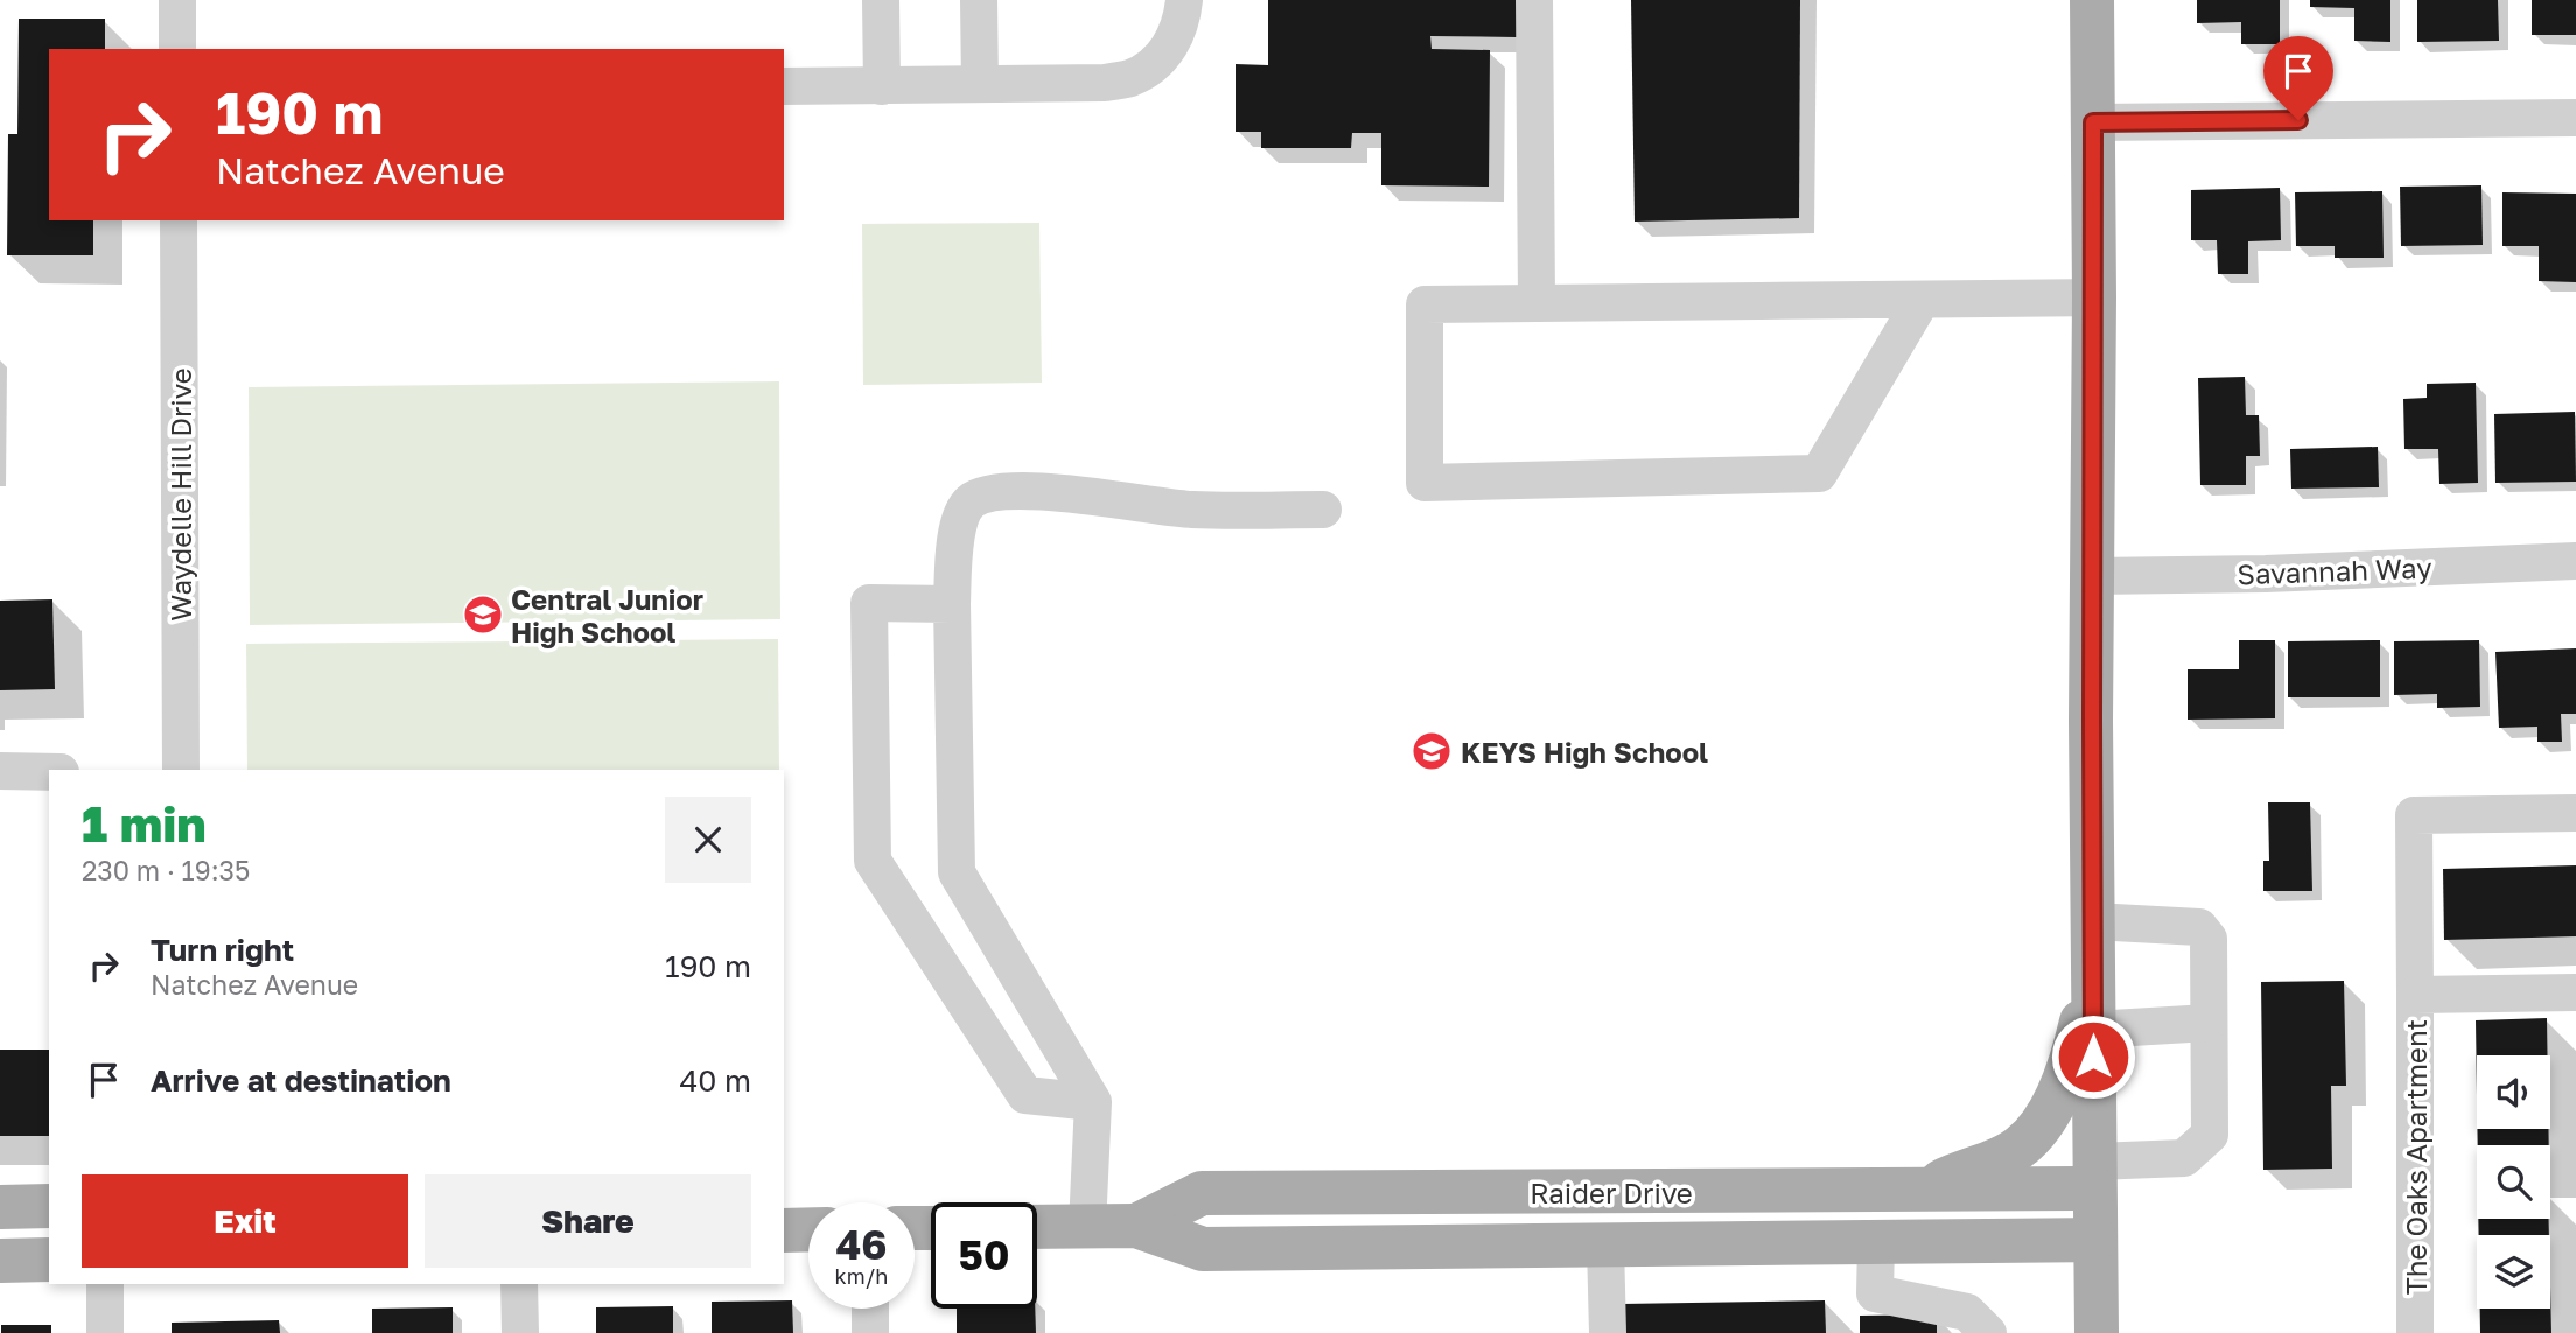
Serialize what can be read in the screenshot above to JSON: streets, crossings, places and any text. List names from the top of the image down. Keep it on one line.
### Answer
{"streets":{"main road":["Raider Drive"],"street":["Waydelle Hill Drive","Savannah Way","The Oaks Apartment"]},"places":{"school or university":["Central Junior High School","KEYS High School"]},"page":{"turn":["190 m","Natchez Avenue"],"heading":["1 min","230 m · 19:35"],"list":[{"name":"Turn right","note":"Natchez Avenue","value":"190 m"},{"name":"Arrive at destination","value":"40 m"}],"buttons":["Exit","Share"],"speed":"46 km/h","limit":"50"}}
